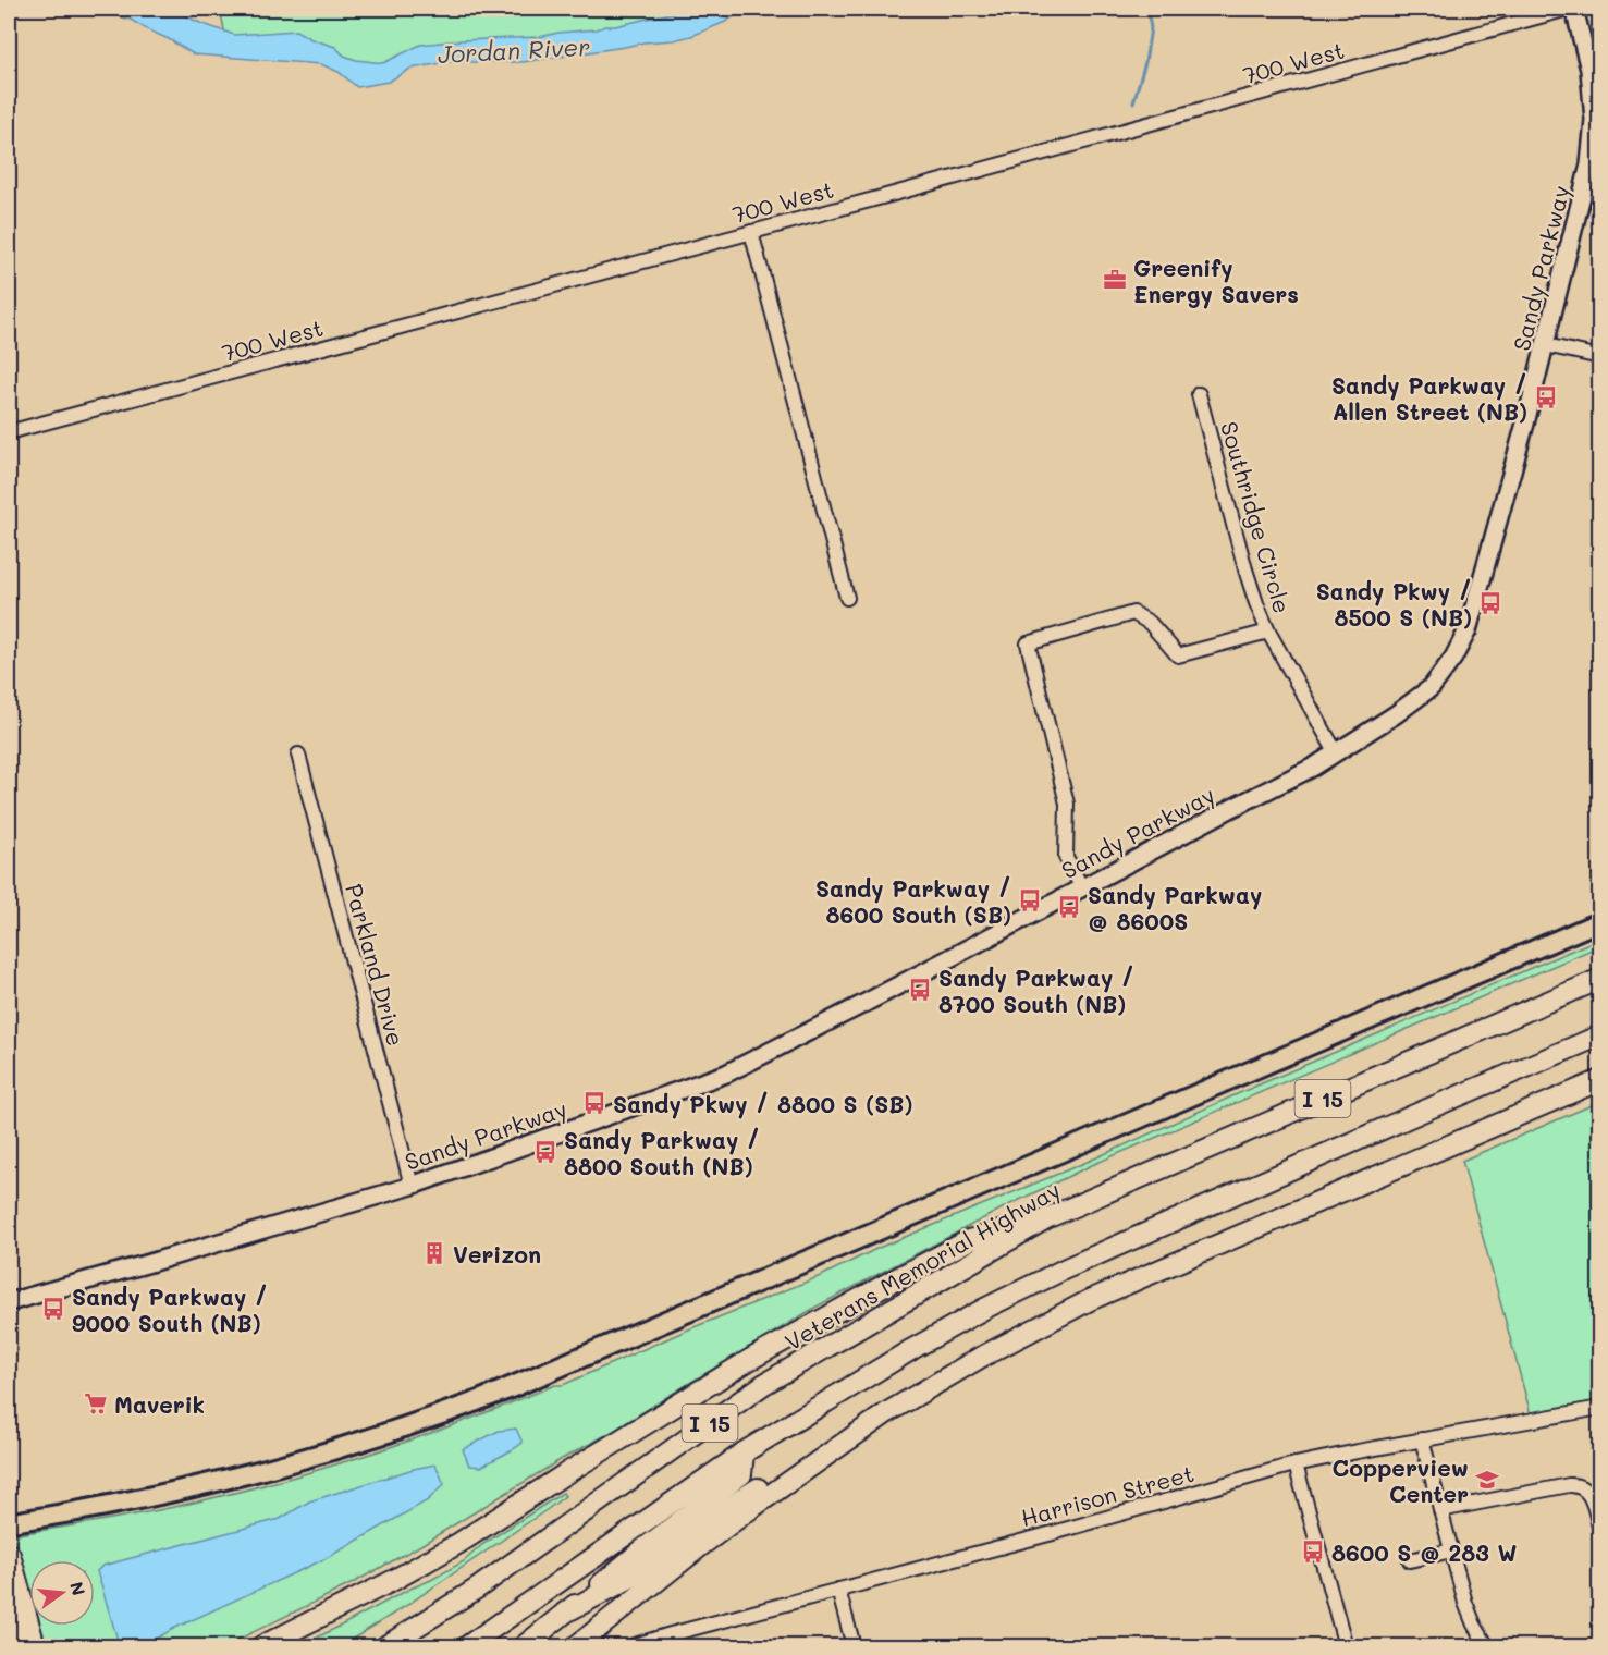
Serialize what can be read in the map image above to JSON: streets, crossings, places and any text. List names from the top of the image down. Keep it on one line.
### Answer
{"streets":{"highway":["I 15","Veterans Memorial Highway"],"main road":["Sandy Parkway"],"street":["700 West","Southridge Circle","Parkland Drive","Harrison Street"]},"crossings":[["Sandy Parkway","Southridge Circle"],["Sandy Parkway","Parkland Drive"]],"water":["Jordan River"],"places":{"office":["Greenify Energy Savers"],"bus stop":["Sandy Parkway / Allen Street (NB)","Sandy Pkwy / 8500 S (NB)","Sandy Parkway / 8600 South (SB)","Sandy Parkway @ 8600S","Sandy Parkway / 8700 South (NB)","Sandy Pkwy / 8800 S (SB)","Sandy Parkway / 8800 South (NB)","Sandy Parkway / 9000 South (NB)","8600 S @ 283 W"],"building":["Verizon"],"supermarket":["Maverik"],"school or university":["Copperview Center"]},"north":"right"}
